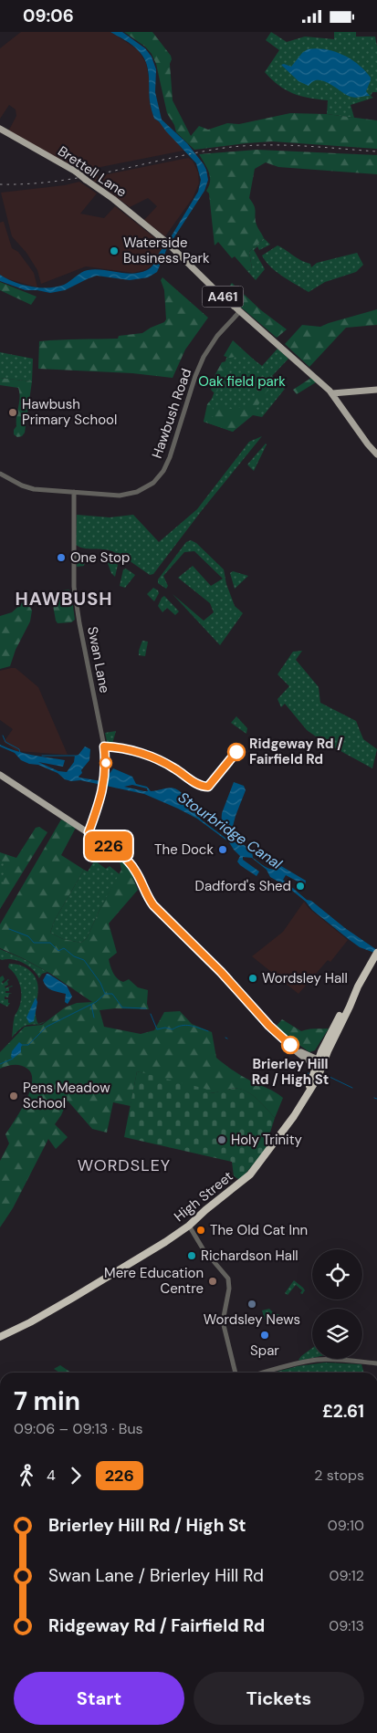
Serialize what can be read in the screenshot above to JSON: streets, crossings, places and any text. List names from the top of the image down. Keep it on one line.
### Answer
{"streets":{"highway":["High Street"],"main road":["Brettell Lane","A461"],"street":["Hawbush Road","Swan Lane"]},"crossings":[["Brettell Lane","A461"],["Brettell Lane","Hawbush Road"],["A461","Hawbush Road"],["Hawbush Road","Swan Lane"]],"districts":["HAWBUSH","WORDSLEY"],"water":["Stourbridge Canal"],"parks":["Oak field park"],"places":["Waterside Business Park","Hawbush Primary School","One Stop","Ridgeway Rd / Fairfield Rd","The Dock","Dadford's Shed","Wordsley Hall","Brierley Hill Rd / High St","Pens Meadow School","Holy Trinity","The Old Cat Inn","Richardson Hall","Mere Education Centre","Wordsley News","Spar"],"lines":["bus line 226"],"page":{"status":"09:06","on_map":"226","heading":["7 min","09:06 – 09:13 · Bus","£2.61"],"legs":["4","226","2 stops"],"list":[{"name":"Brierley Hill Rd / High St","value":"09:10"},{"name":"Swan Lane / Brierley Hill Rd","value":"09:12"},{"name":"Ridgeway Rd / Fairfield Rd","value":"09:13"}],"buttons":["Start","Tickets"]}}
